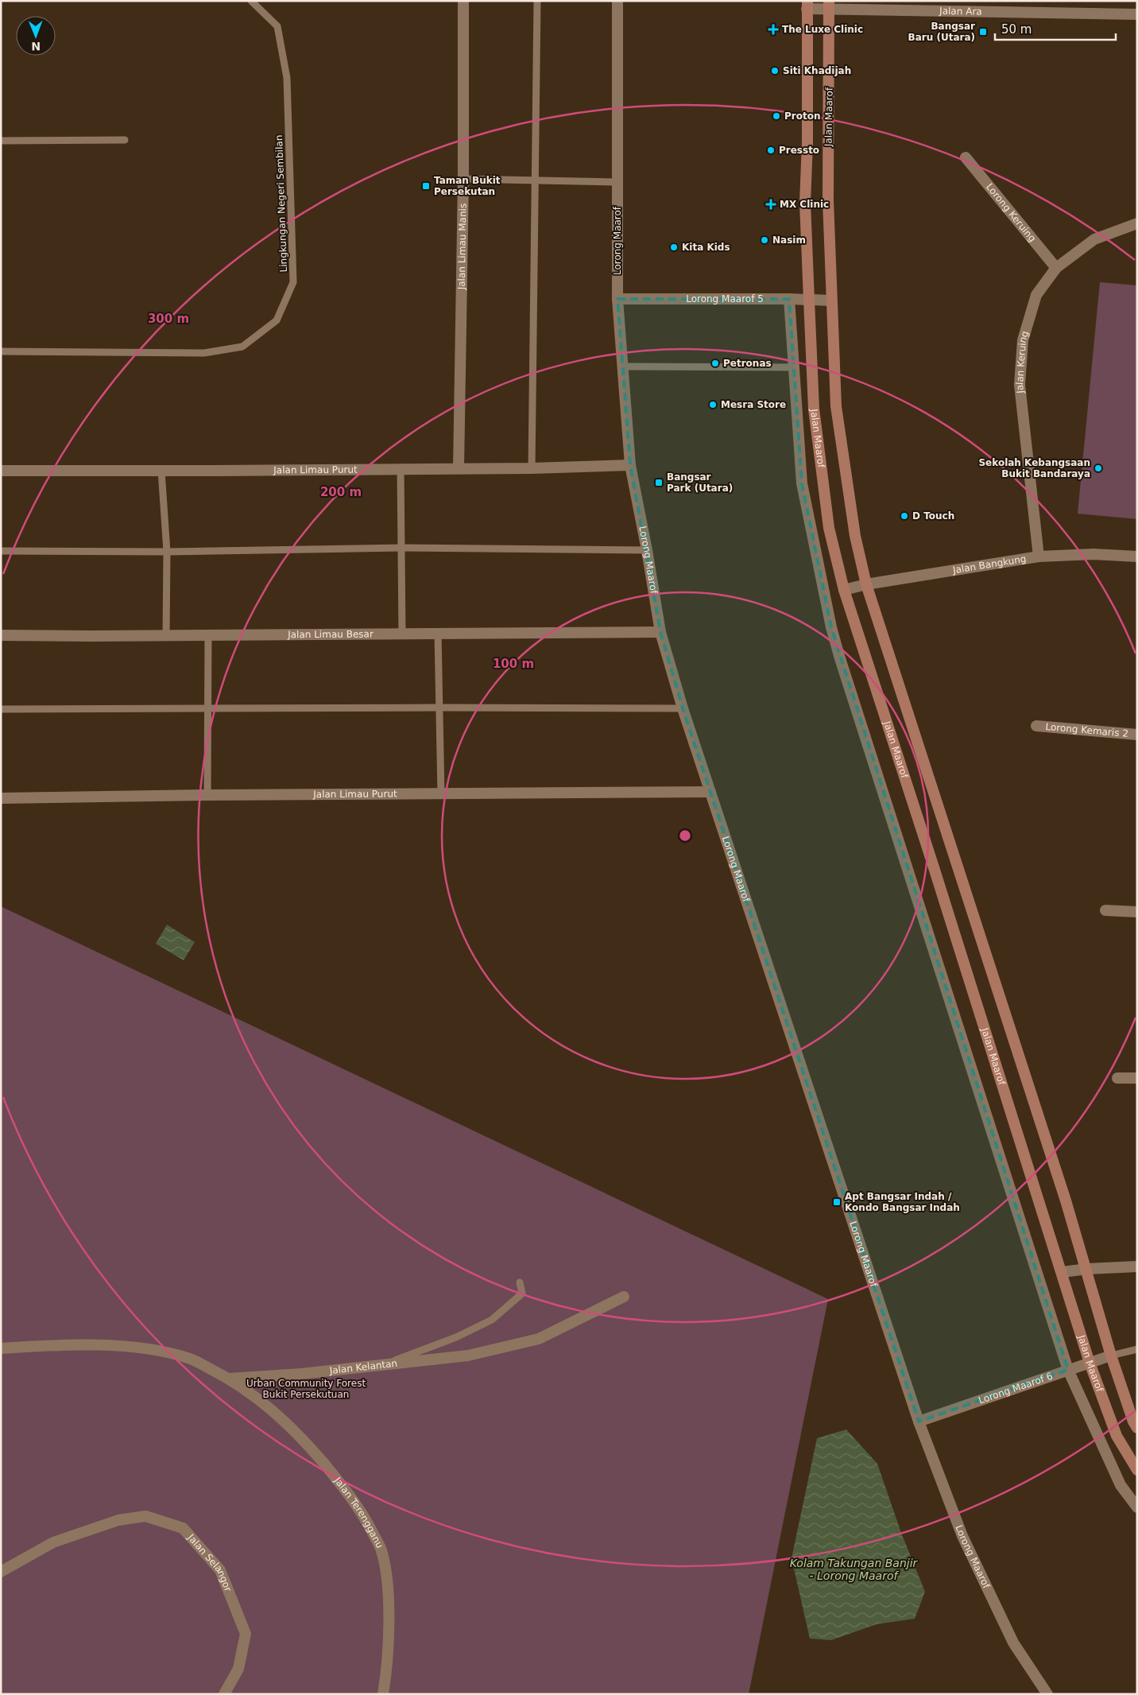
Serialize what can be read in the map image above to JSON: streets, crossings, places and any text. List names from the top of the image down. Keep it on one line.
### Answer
{"streets":{"main road":["Jalan Maarof"],"street":["Jalan Ara","Lorong Keruing","Lorong Maarof","Jalan Limau Manis","Lorong Maarof 5","Jalan Keruing","Jalan Limau Purut","Jalan Bangkung","Jalan Limau Besar","Lorong Kemaris 2","Jalan Kelantan","Lorong Maarof 6","Jalan Terengganu","Jalan Selangor"],"lane":["Lingkungan Negeri Sembilan"]},"crossings":[["Jalan Ara","Jalan Maarof"],["Jalan Maarof","Lorong Maarof 5"],["Jalan Maarof","Jalan Bangkung"],["Jalan Maarof","Lorong Maarof 6"],["Lorong Keruing","Jalan Keruing"],["Lorong Maarof","Lorong Maarof 5"],["Lorong Maarof","Jalan Limau Purut"],["Lorong Maarof","Jalan Limau Besar"],["Lorong Maarof","Lorong Maarof 6"],["Jalan Limau Manis","Jalan Limau Purut"],["Jalan Keruing","Jalan Bangkung"],["Jalan Kelantan","Jalan Terengganu"]],"water":["Kolam Takungan Banjir - Lorong Maarof"],"parks":["Urban Community Forest Bukit Persekutuan"],"places":{"health":["The Luxe Clinic","MX Clinic"],"transit":["Bangsar Baru (Utara)","Taman Bukit Persekutan","Bangsar Park (Utara)","Apt Bangsar Indah / Kondo Bangsar Indah"],"other":["Siti Khadijah","Proton","Pressto","Nasim","Kita Kids","Petronas","Mesra Store","Sekolah Kebangsaan Bukit Bandaraya","D Touch"]},"scale_bar":"50 m","north":"bottom","rings":["300 m","200 m","100 m"]}
